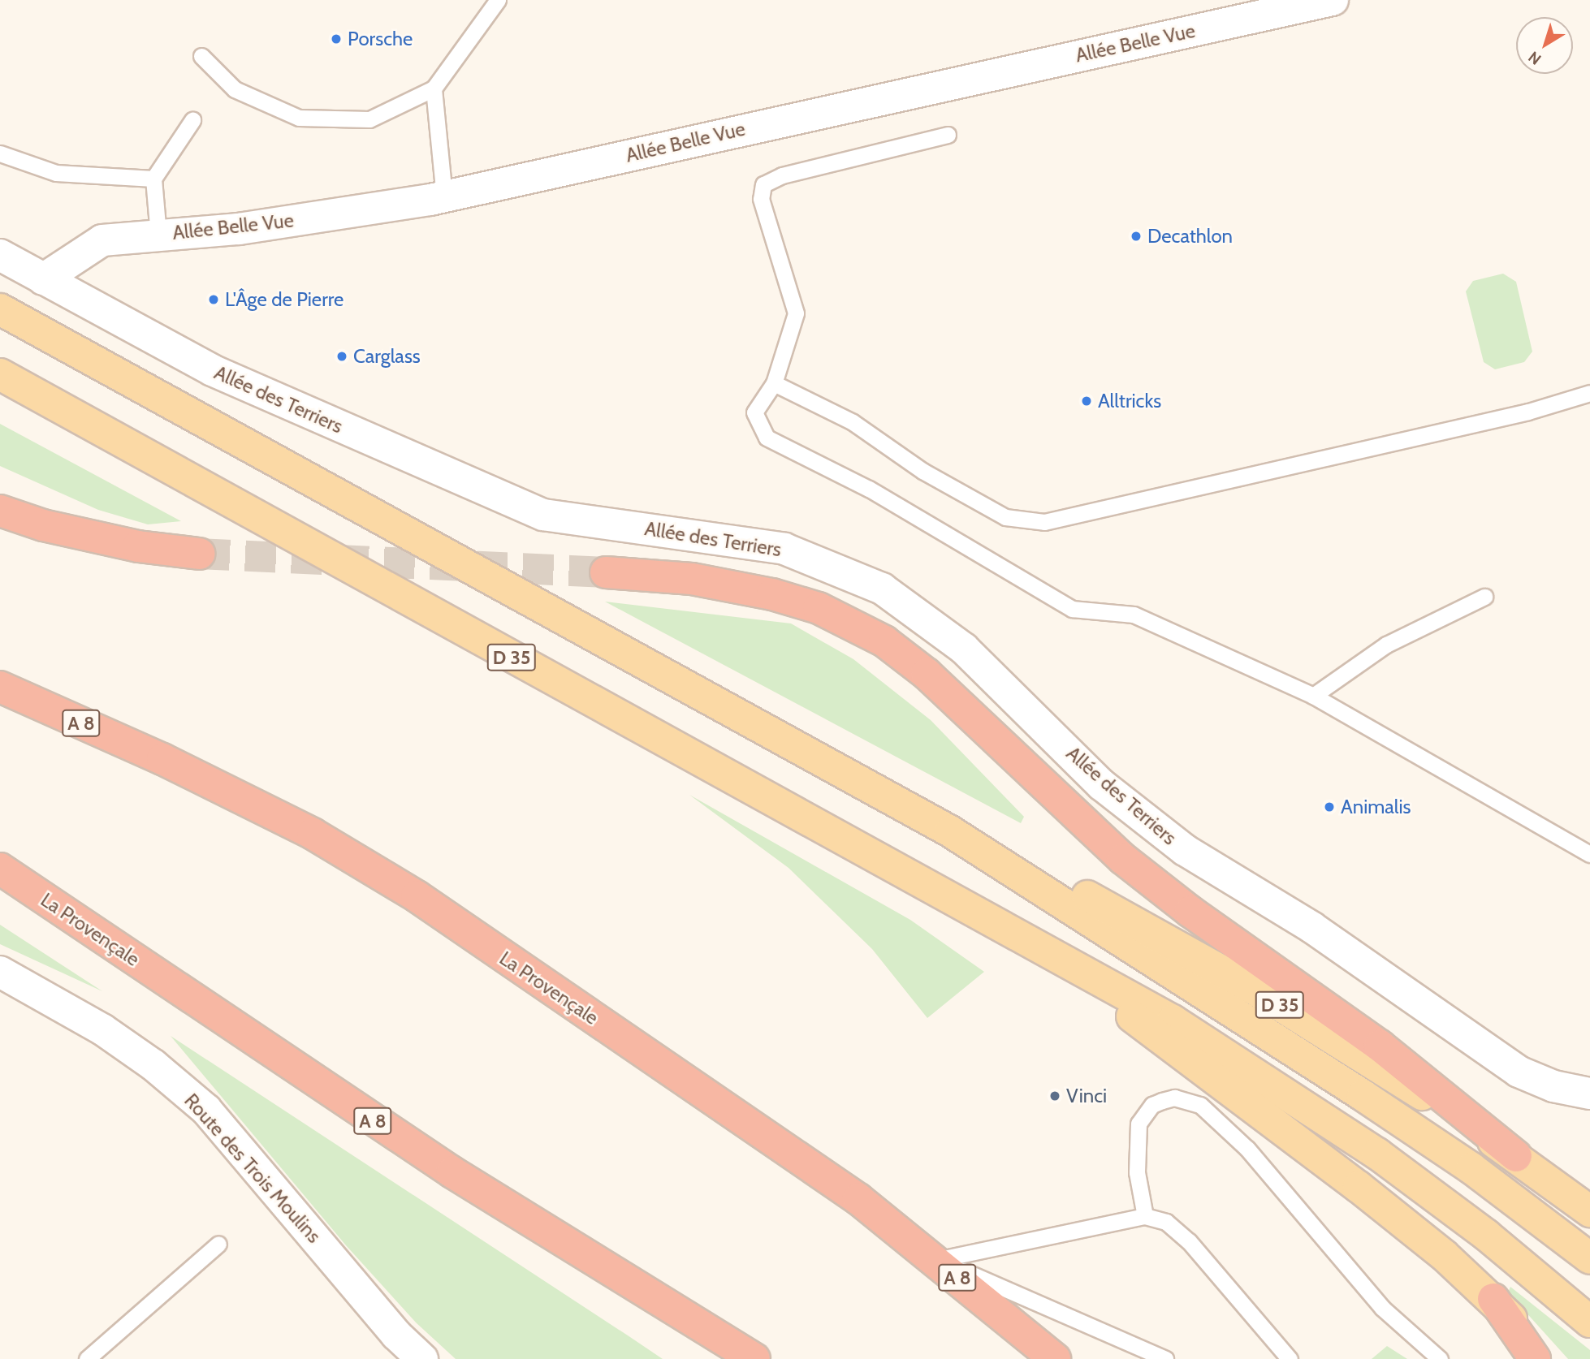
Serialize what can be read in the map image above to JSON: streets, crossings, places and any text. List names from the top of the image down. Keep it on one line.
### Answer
{"streets":{"highway":["A 8","La Provençale"],"main road":["D 35"],"street":["Allée Belle Vue","Allée des Terriers","Route des Trois Moulins"]},"crossings":[["Allée Belle Vue","Allée des Terriers"]],"places":["Porsche","Decathlon","L'Âge de Pierre","Carglass","Alltricks","Animalis","Vinci"],"north":"bottom left"}
